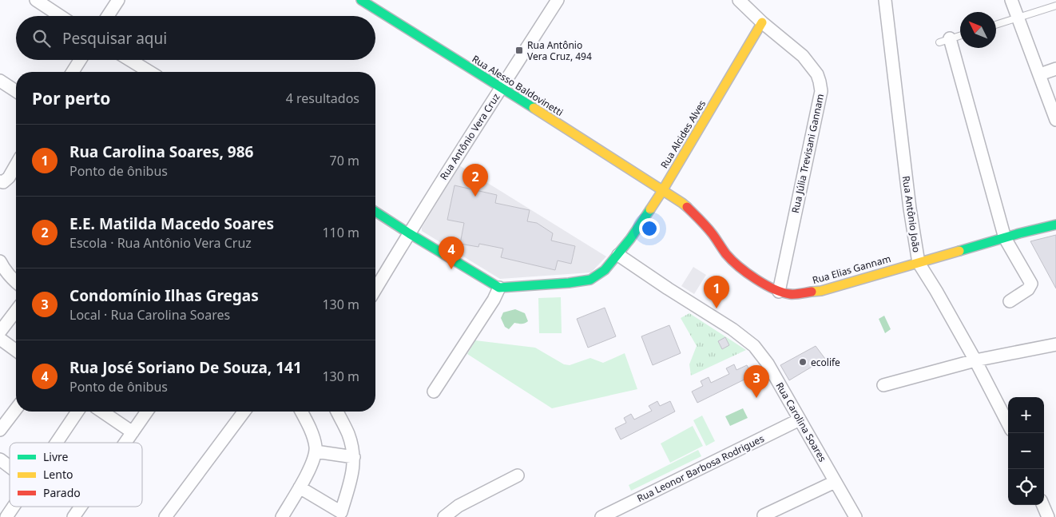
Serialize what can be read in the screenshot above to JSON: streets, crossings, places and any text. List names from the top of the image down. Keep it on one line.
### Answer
{"streets":{"street":["Rua Alesso Baldovinetti","Rua Alcides Alves","Rua Antônio Vera Cruz","Rua Júlia Trevisani Gannam","Rua Antônio João","Rua Elias Gannam","Rua Carolina Soares","Rua Leonor Barbosa Rodrigues"]},"crossings":[["Rua Alesso Baldovinetti","Rua Alcides Alves"],["Rua Alesso Baldovinetti","Rua Antônio Vera Cruz"],["Rua Alesso Baldovinetti","Rua Elias Gannam"],["Rua Alcides Alves","Rua Júlia Trevisani Gannam"],["Rua Alcides Alves","Rua Elias Gannam"],["Rua Alcides Alves","Rua Carolina Soares"],["Rua Júlia Trevisani Gannam","Rua Elias Gannam"],["Rua Antônio João","Rua Elias Gannam"],["Rua Carolina Soares","Rua Leonor Barbosa Rodrigues"]],"places":{"transit":["Rua Antônio Vera Cruz, 494"],"other":["ecolife"]},"legend":["Livre","Lento","Parado"],"north":"top left","page":{"search":"Pesquisar aqui","heading":["Por perto","4 resultados"],"list":[{"mark":"1","name":"Rua Carolina Soares, 986","note":"Ponto de ônibus","value":"70 m"},{"mark":"2","name":"E.E. Matilda Macedo Soares","note":"Escola · Rua Antônio Vera Cruz","value":"110 m"},{"mark":"3","name":"Condomínio Ilhas Gregas","note":"Local · Rua Carolina Soares","value":"130 m"},{"mark":"4","name":"Rua José Soriano De Souza, 141","note":"Ponto de ônibus","value":"130 m"}],"pins":["2","4","1","3"],"map_buttons":["+","−"]}}
